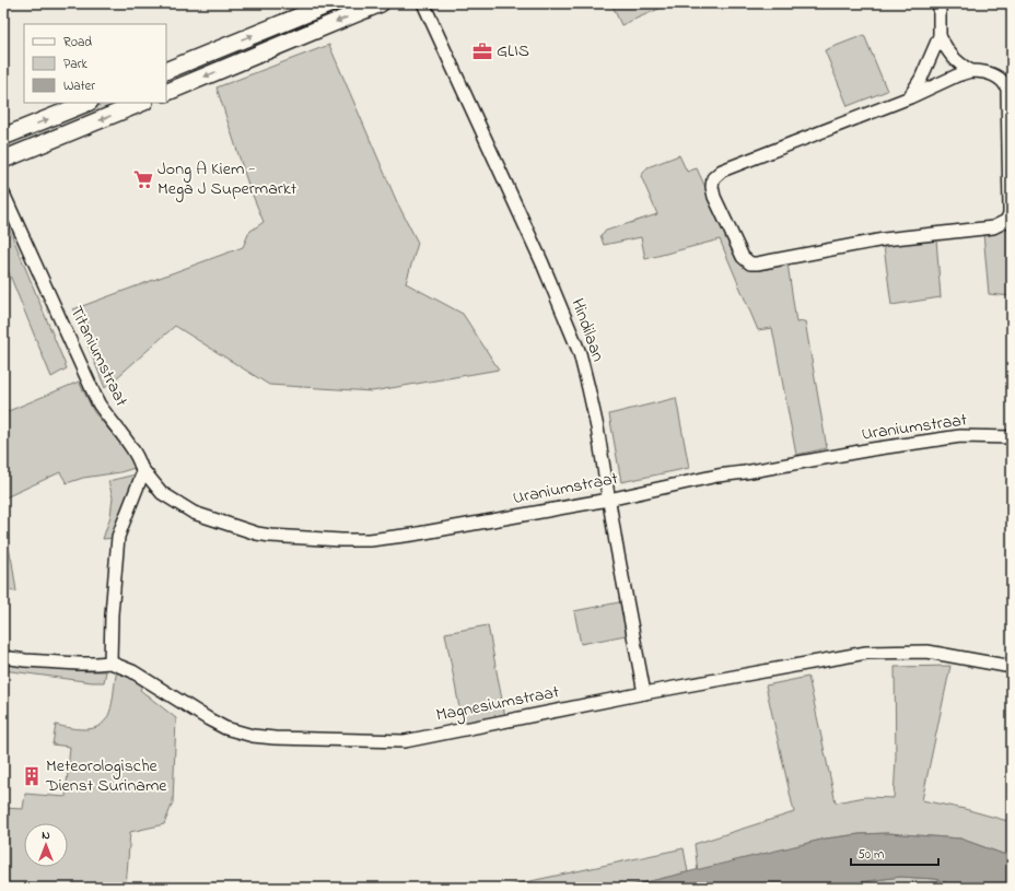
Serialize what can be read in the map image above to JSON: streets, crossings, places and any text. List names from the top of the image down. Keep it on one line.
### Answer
{"streets":{"street":["Hindilaan","Titaniumstraat","Uraniumstraat","Magnesiumstraat"]},"crossings":[["Hindilaan","Uraniumstraat"],["Hindilaan","Magnesiumstraat"],["Titaniumstraat","Uraniumstraat"]],"places":{"office":["GLIS"],"supermarket":["Jong A Kiem - Mega J Supermarkt"],"building":["Meteorologische Dienst Suriname"]},"legend":["Road","Park","Water"],"scale_bar":"50 m","north":"top"}
